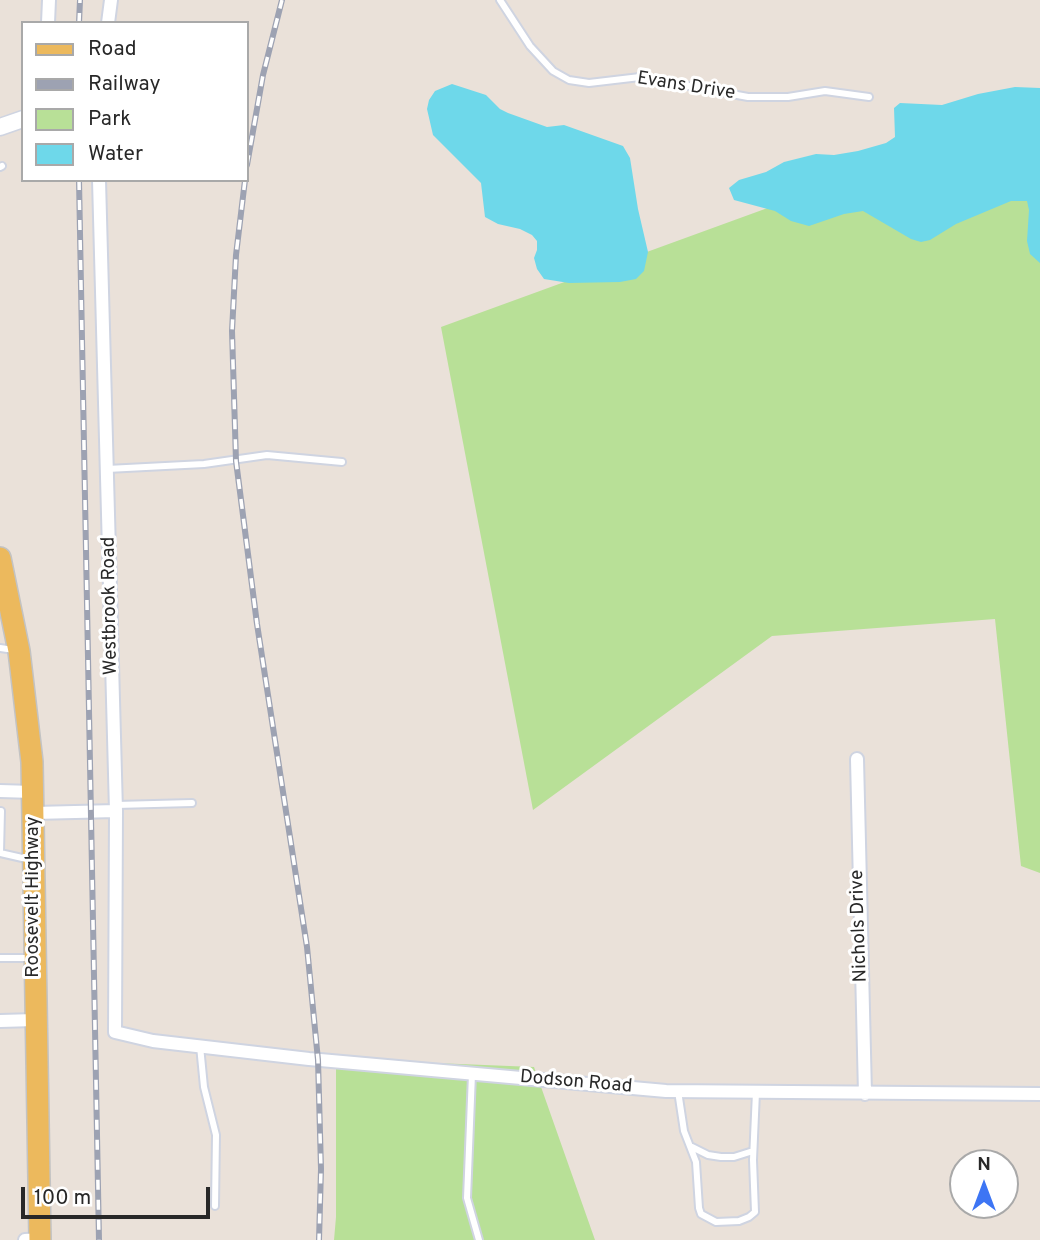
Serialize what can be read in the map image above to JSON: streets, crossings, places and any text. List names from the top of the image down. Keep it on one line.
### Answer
{"streets":{"main road":["Roosevelt Highway"],"street":["Westbrook Road","Nichols Drive","Dodson Road"],"lane":["Evans Drive"]},"crossings":[["Westbrook Road","Dodson Road"],["Nichols Drive","Dodson Road"]],"legend":["Road","Railway","Park","Water"],"scale_bar":"100 m","north":"top"}
